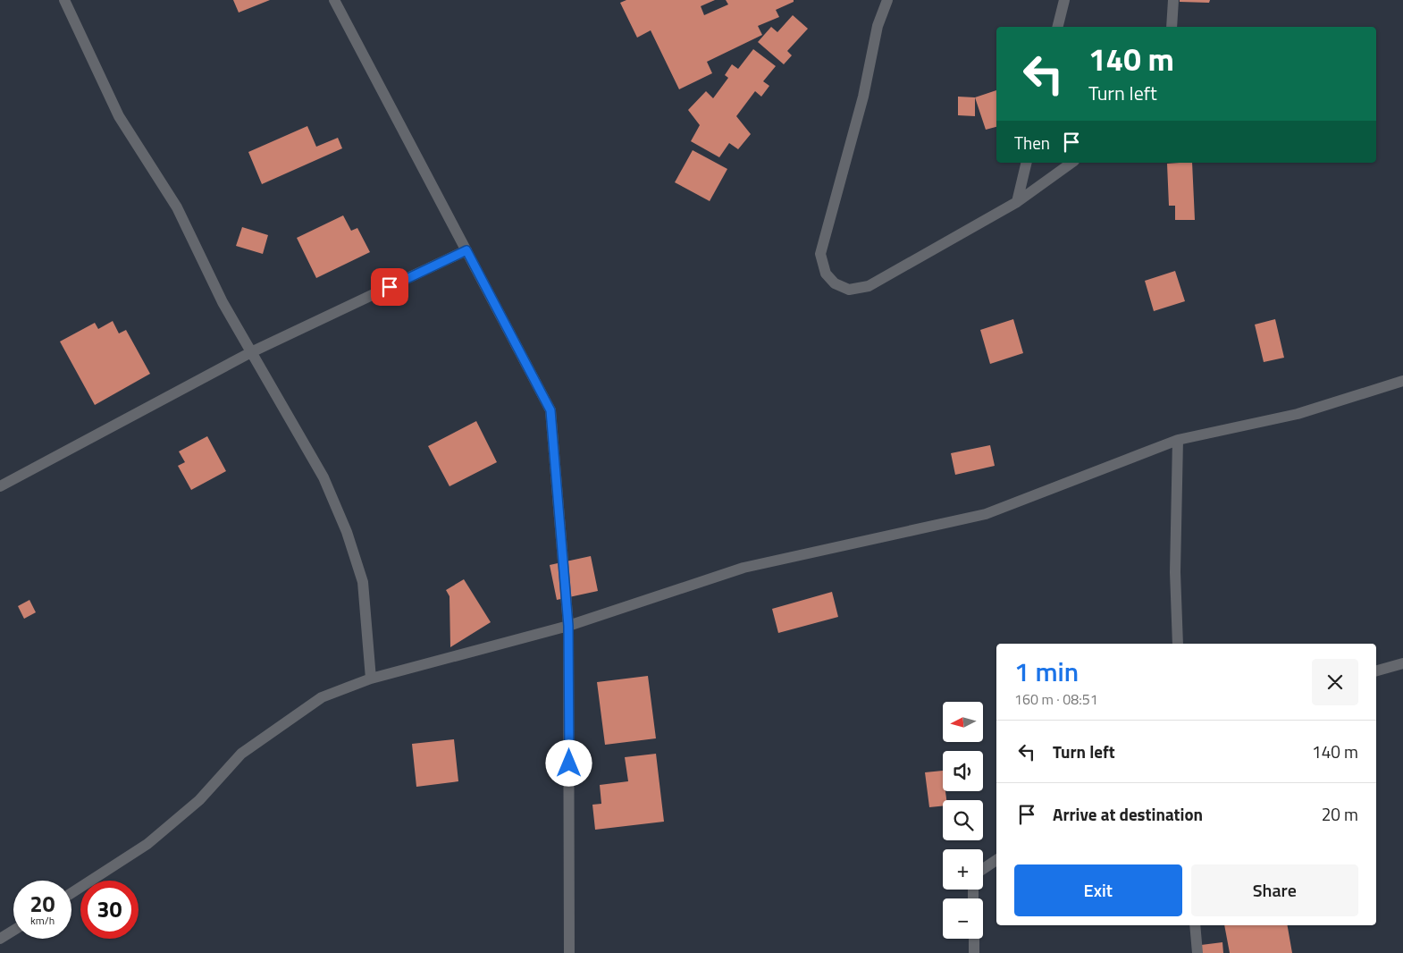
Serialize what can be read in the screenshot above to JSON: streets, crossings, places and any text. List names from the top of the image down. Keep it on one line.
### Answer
{"north":"left","page":{"turn":["140 m","Turn left"],"then":"Then","heading":["1 min","160 m · 08:51"],"map_buttons":["+","−"],"list":[{"name":"Turn left","value":"140 m"},{"name":"Arrive at destination","value":"20 m"}],"buttons":["Exit","Share"],"speed":"20 km/h","limit":"30"}}
